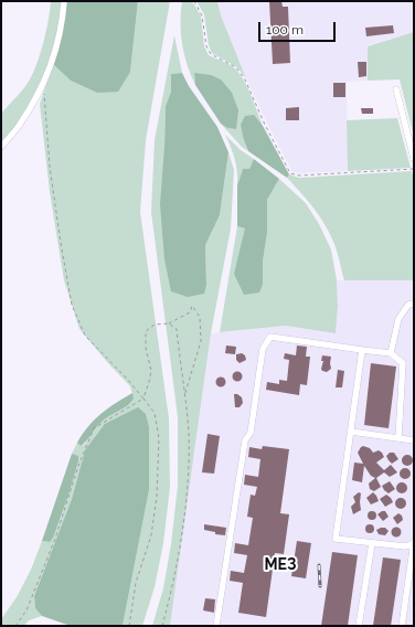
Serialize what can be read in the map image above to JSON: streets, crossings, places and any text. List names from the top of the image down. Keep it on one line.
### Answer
{"districts":["МЕЗ"],"scale_bar":"100 m"}
